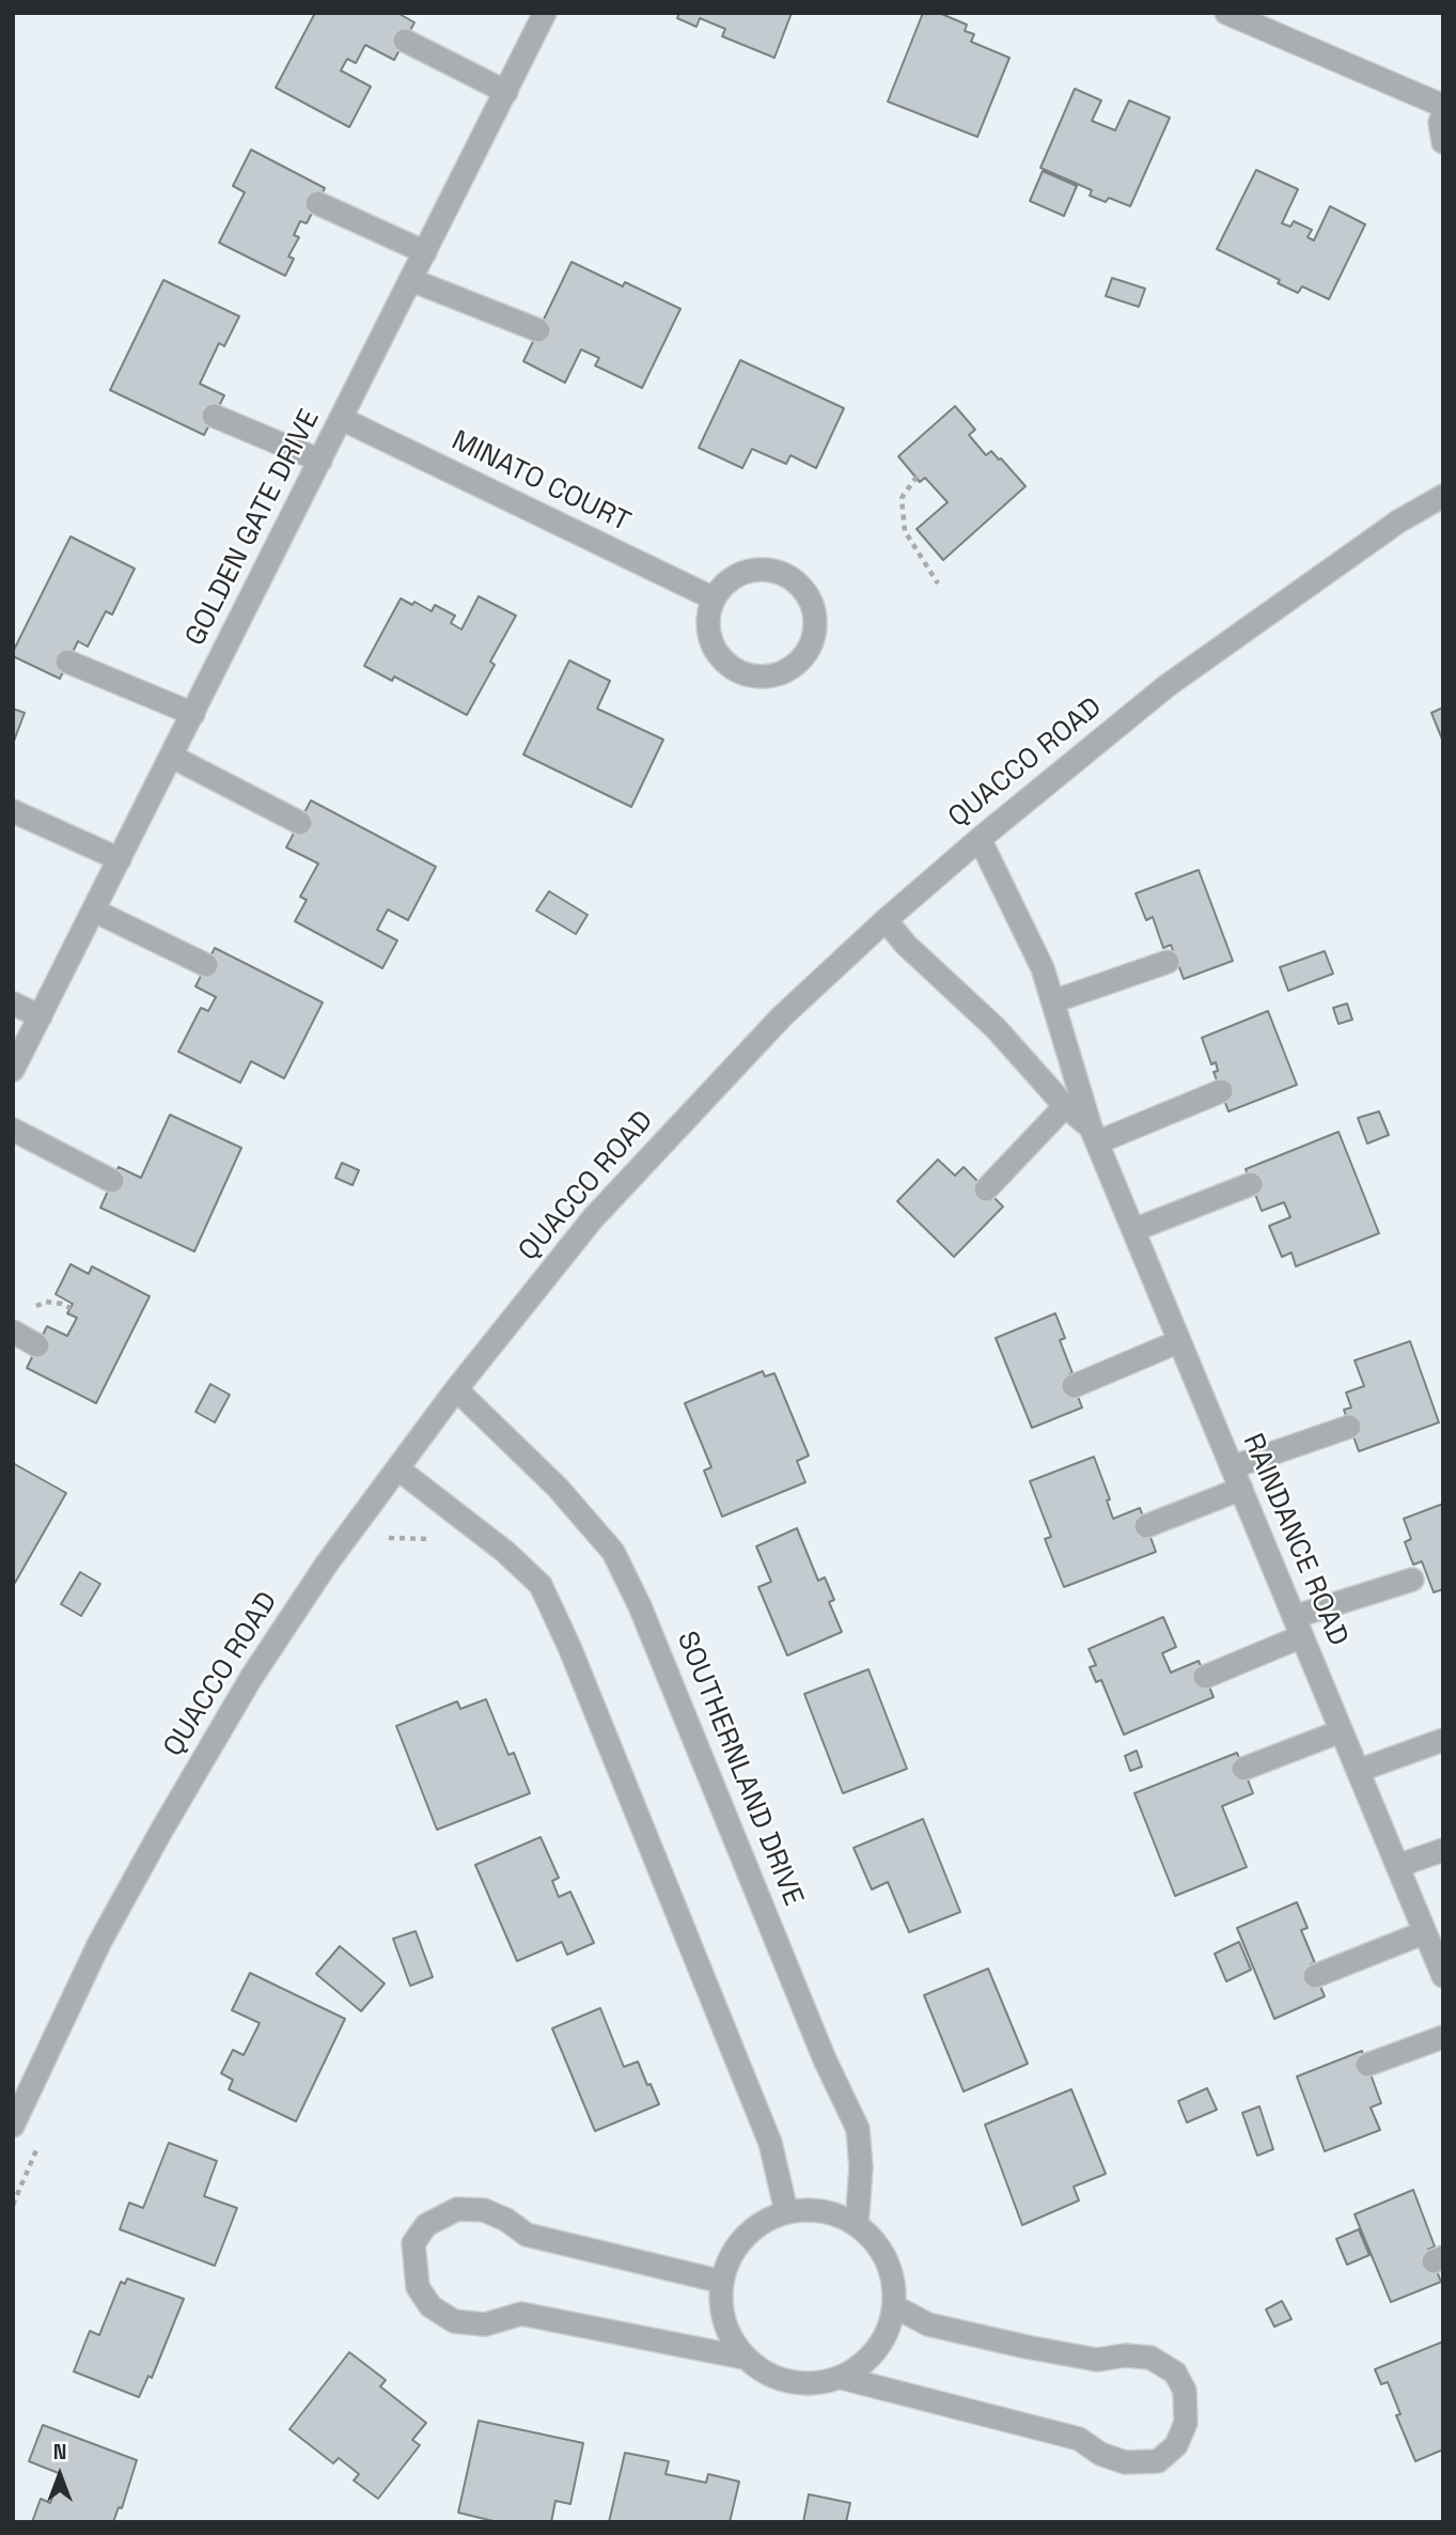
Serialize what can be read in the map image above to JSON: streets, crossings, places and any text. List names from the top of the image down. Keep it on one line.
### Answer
{"streets":{"street":["MINATO COURT","GOLDEN GATE DRIVE","QUACCO ROAD","RAINDANCE ROAD","SOUTHERNLAND DRIVE"]},"crossings":[["MINATO COURT","GOLDEN GATE DRIVE"],["QUACCO ROAD","RAINDANCE ROAD"],["QUACCO ROAD","SOUTHERNLAND DRIVE"]],"north":"top"}
